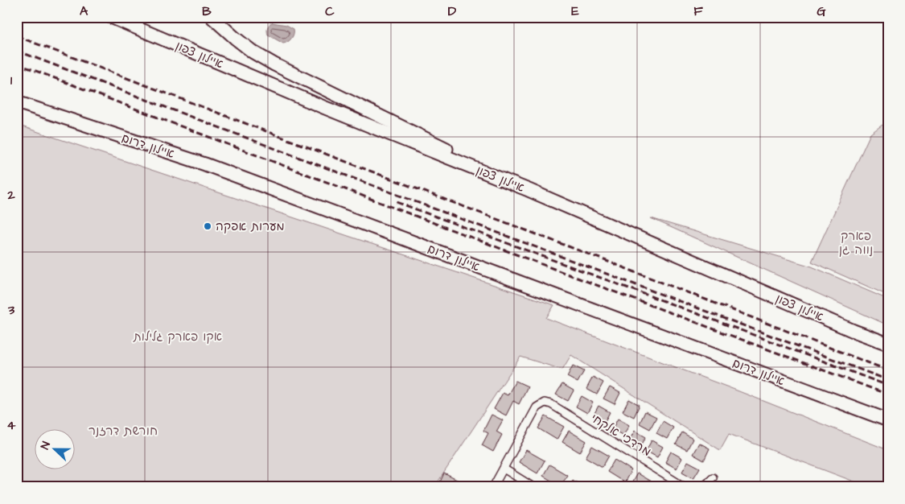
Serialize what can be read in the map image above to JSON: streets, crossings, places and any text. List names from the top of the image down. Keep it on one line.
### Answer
{"streets":{"highway":["איילון צפון","איילון דרום"],"street":["מרדכי אלקחי"]},"parks":["פארק נווה גן","אקו פארק גלילות","חורשת דרזנר"],"places":["מערות אפקה"],"north":"left","grid":{"columns":["A","B","C","D","E","F","G"],"rows":["1","2","3","4"]}}
